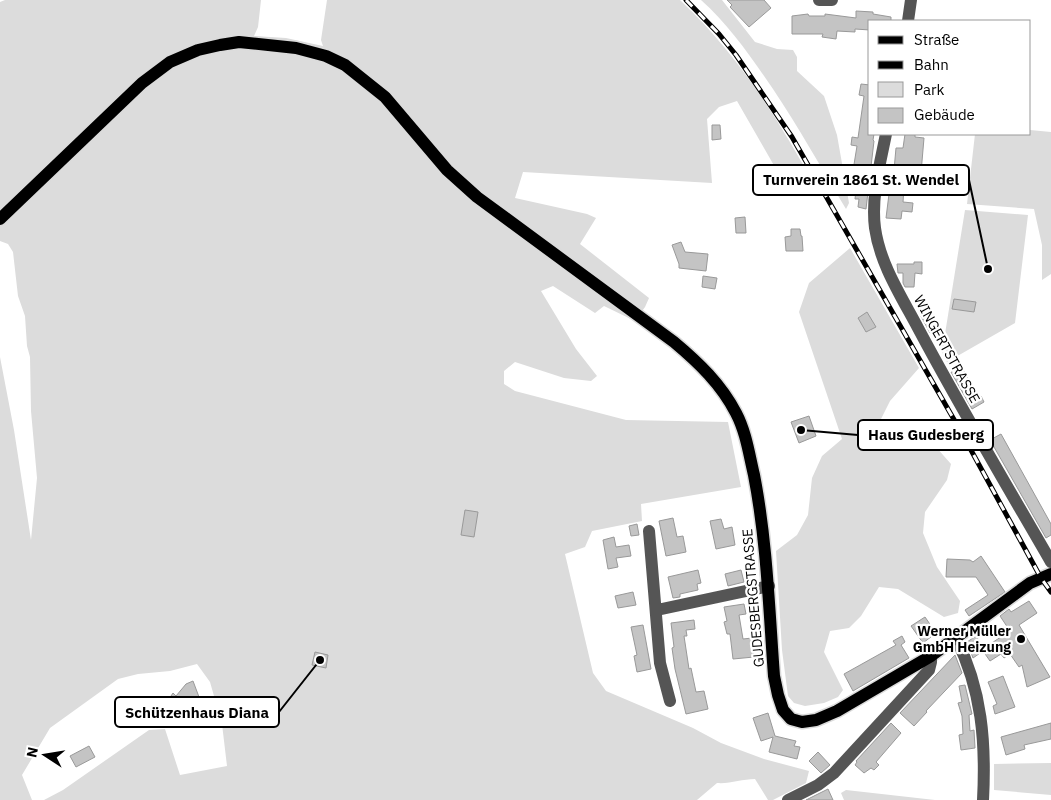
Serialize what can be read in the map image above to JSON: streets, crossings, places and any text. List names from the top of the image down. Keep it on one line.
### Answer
{"streets":{"main road":["GUDESBERGSTRASSE"],"street":["WINGERTSTRASSE"]},"places":["Turnverein 1861 St. Wendel","Haus Gudesberg","Werner Müller GmbH Heizung","Schützenhaus Diana"],"legend":["Straße","Bahn","Park","Gebäude"],"north":"left"}
